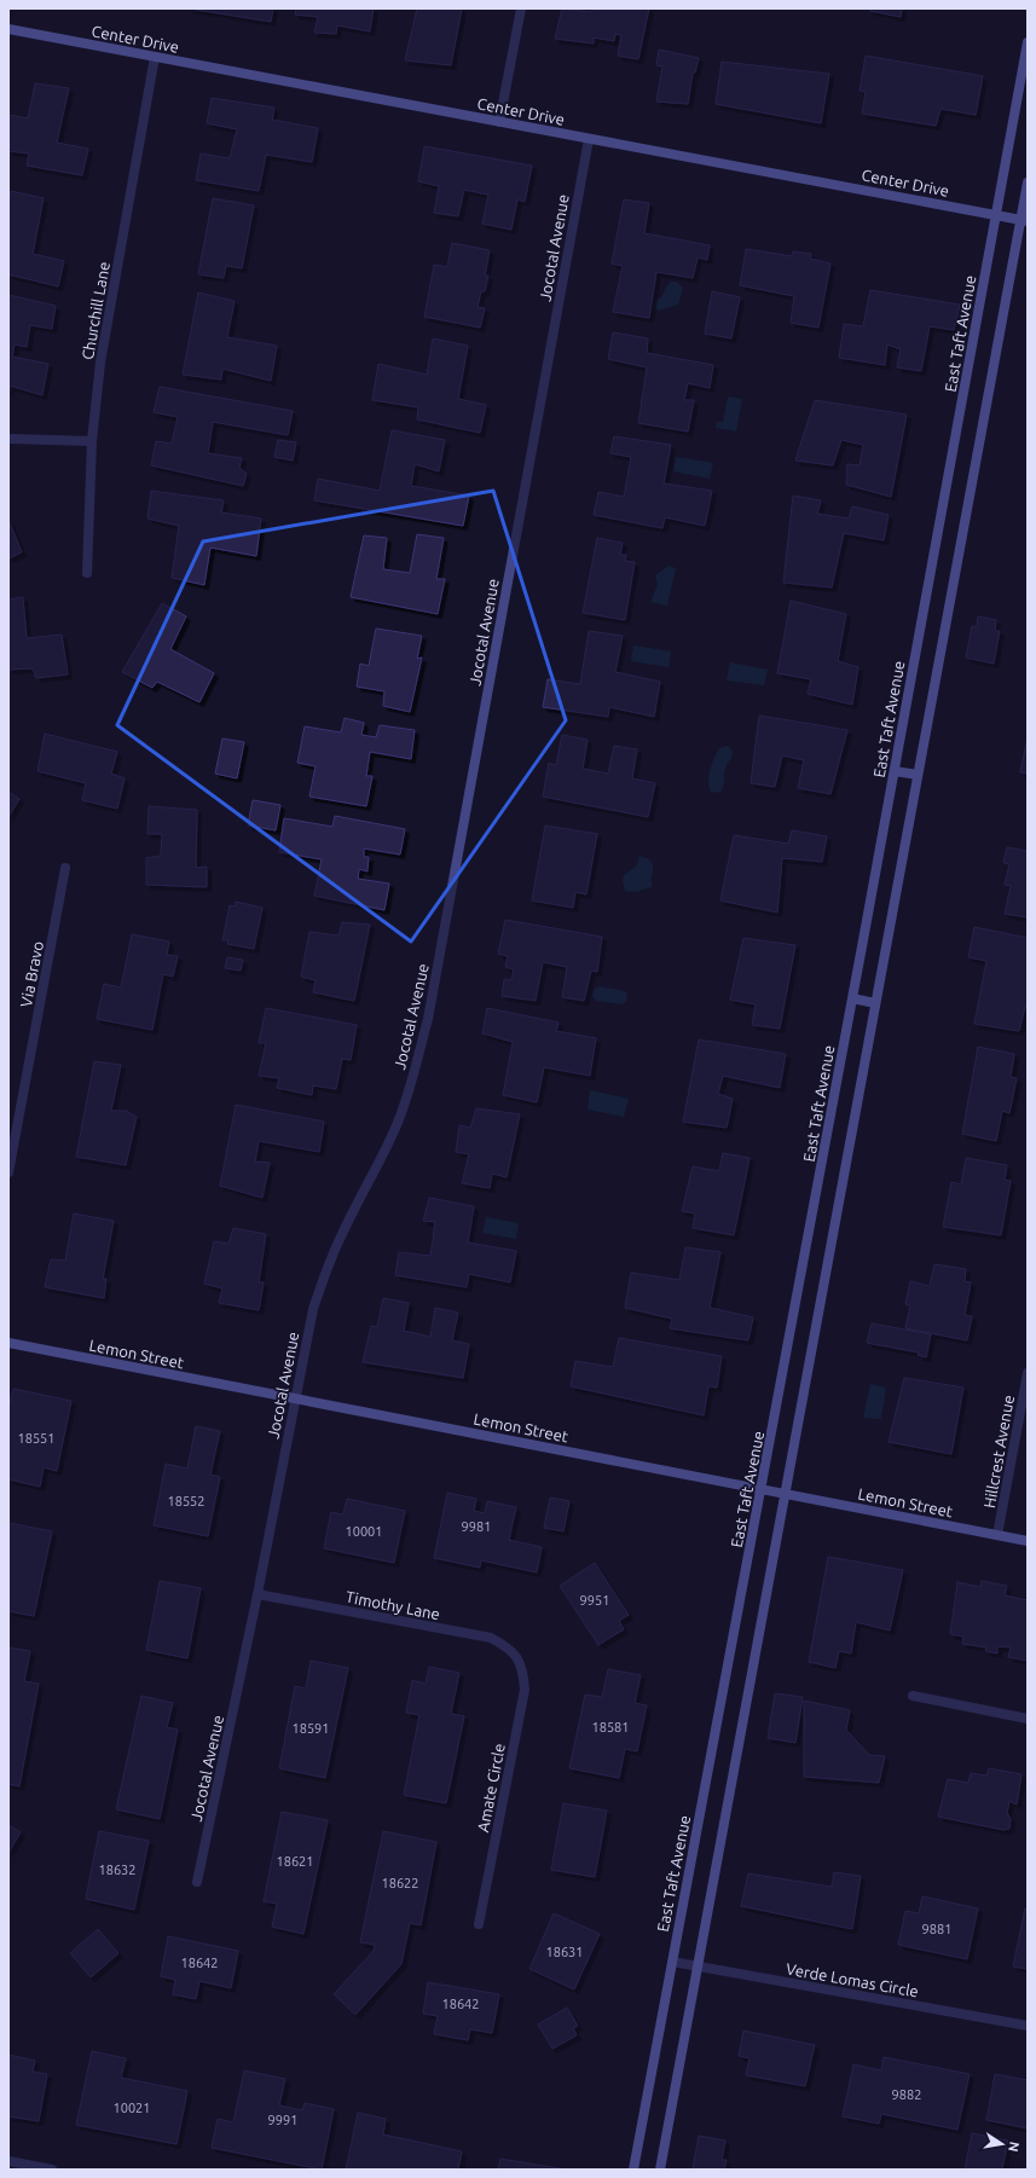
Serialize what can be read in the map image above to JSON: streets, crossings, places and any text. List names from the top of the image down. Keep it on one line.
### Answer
{"streets":{"street":["Center Drive","Jocotal Avenue","Churchill Lane","East Taft Avenue","Via Bravo","Lemon Street","Hillcrest Avenue","Timothy Lane","Amate Circle","Verde Lomas Circle"]},"crossings":[["Center Drive","Jocotal Avenue"],["Center Drive","Churchill Lane"],["Center Drive","East Taft Avenue"],["Jocotal Avenue","Lemon Street"],["Jocotal Avenue","Timothy Lane"],["East Taft Avenue","Lemon Street"],["East Taft Avenue","Verde Lomas Circle"],["Lemon Street","Hillcrest Avenue"],["Timothy Lane","Amate Circle"]],"house_numbers":["18551","18552","9981","10001","9951","18581","18591","18621","18632","18622","9881","18631","18642","18642","9882","10021","9991"],"north":"right"}
